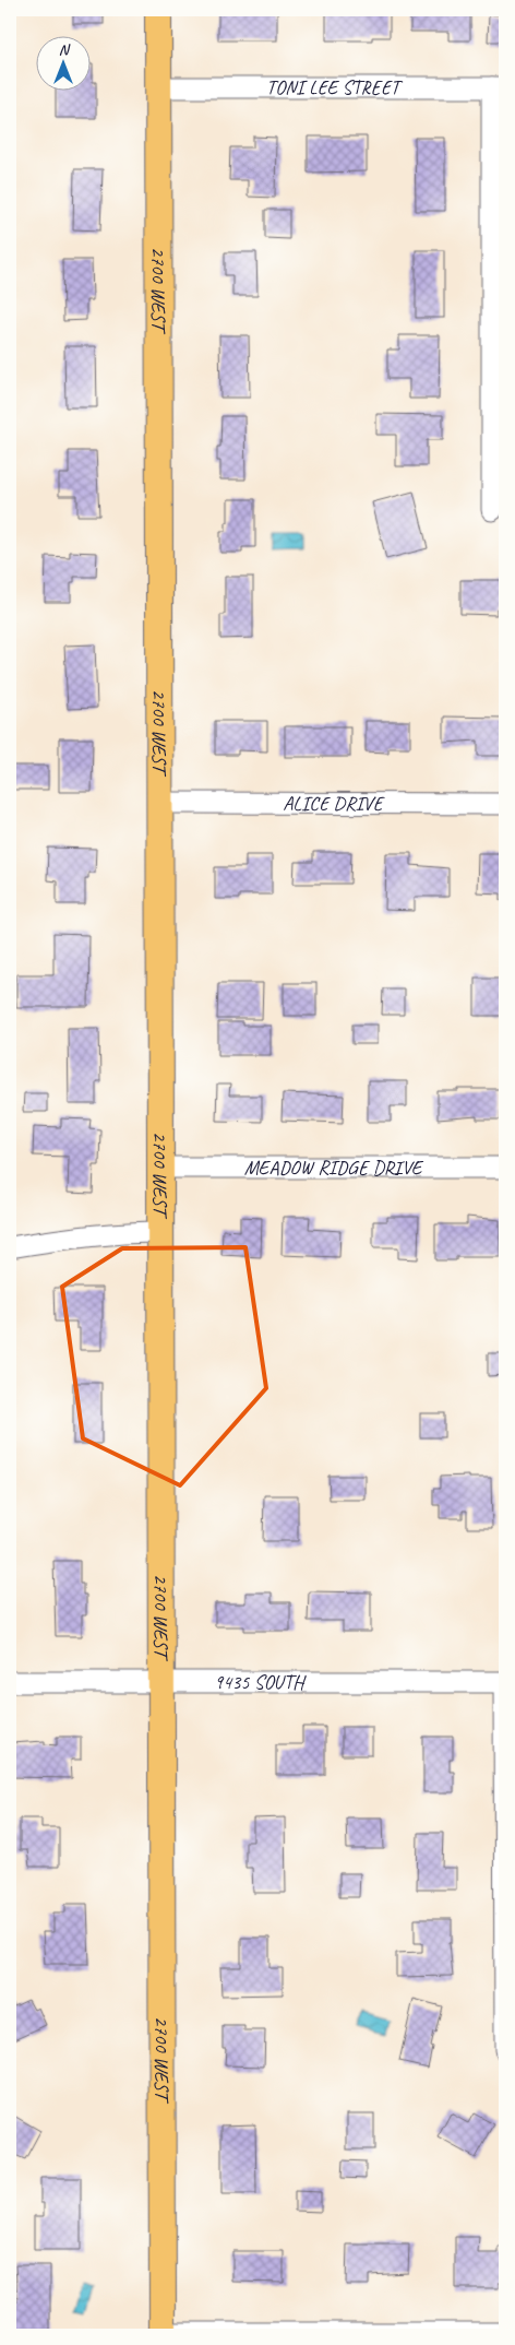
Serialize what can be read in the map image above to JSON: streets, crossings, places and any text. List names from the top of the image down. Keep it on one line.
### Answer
{"streets":{"main road":["2700 WEST"],"street":["TONI LEE STREET","ALICE DRIVE","MEADOW RIDGE DRIVE","9435 SOUTH"]},"crossings":[["TONI LEE STREET","2700 WEST"],["2700 WEST","ALICE DRIVE"],["2700 WEST","MEADOW RIDGE DRIVE"],["2700 WEST","9435 SOUTH"]],"north":"top"}
